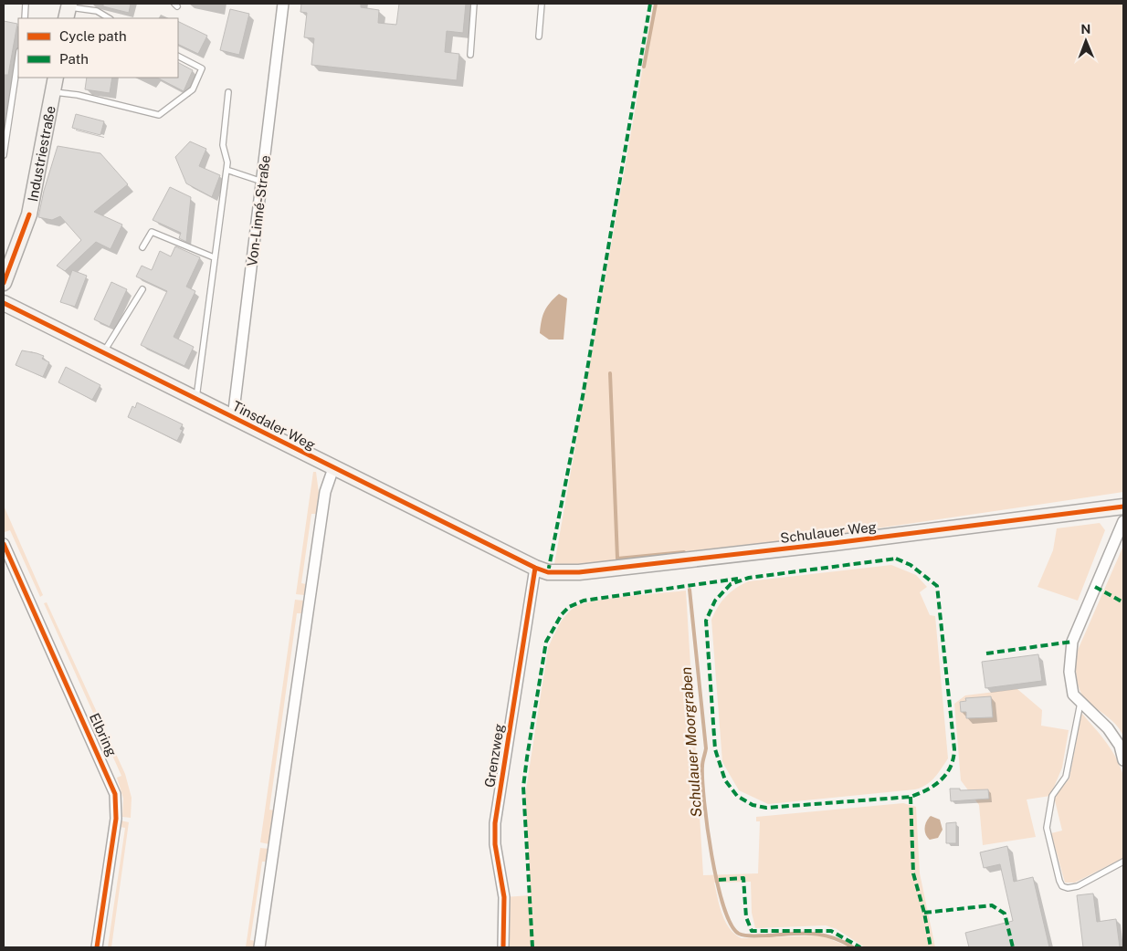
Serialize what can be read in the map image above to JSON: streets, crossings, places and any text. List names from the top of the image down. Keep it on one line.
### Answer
{"streets":{"street":["Industriestraße","Von-Linné-Straße","Tinsdaler Weg","Schulauer Weg","Elbring","Grenzweg"]},"crossings":[["Von-Linné-Straße","Tinsdaler Weg"],["Tinsdaler Weg","Schulauer Weg"],["Tinsdaler Weg","Grenzweg"],["Schulauer Weg","Grenzweg"]],"water":["Schulauer Moorgraben"],"legend":["Cycle path","Path"],"north":"top"}
